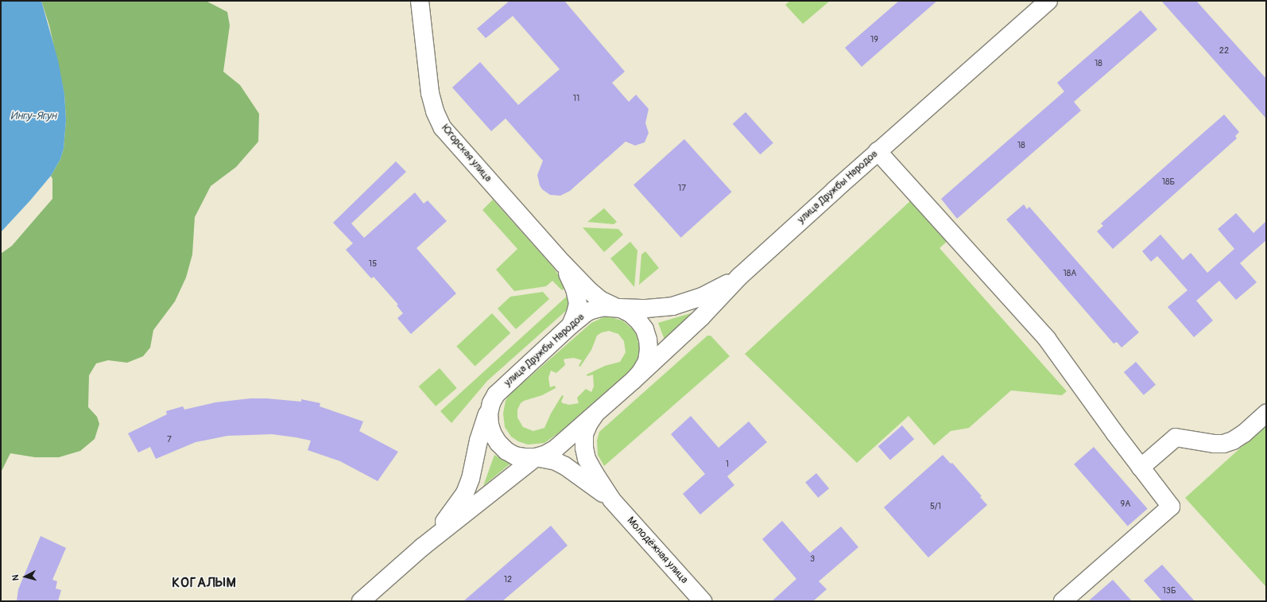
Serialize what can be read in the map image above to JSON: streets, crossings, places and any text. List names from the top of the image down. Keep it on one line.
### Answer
{"streets":{"main road":["Югорская улица","улица Дружбы Народов","Молодёжная улица"]},"districts":["КОГАЛЫМ"],"water":["Ингу-Ягун"],"house_numbers":["19","22","18","11","18","18Б","17","15","18А","7","1","9А","5/1","3","12","13Б"],"north":"left"}
